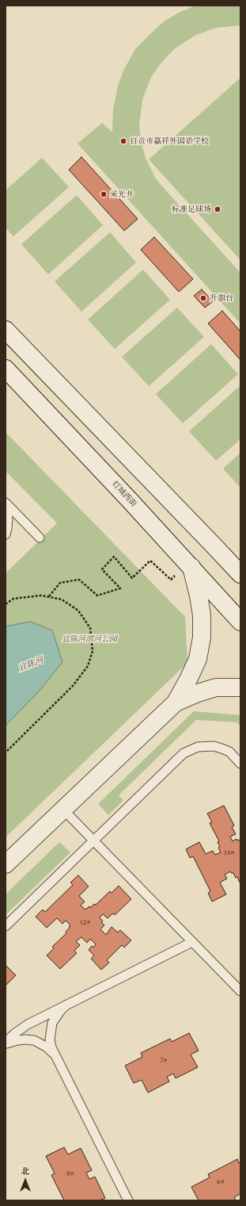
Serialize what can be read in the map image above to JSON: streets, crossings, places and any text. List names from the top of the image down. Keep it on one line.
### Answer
{"streets":{"street":["灯城西街"]},"water":["宜陈河"],"parks":["宜陈河滨河公园"],"places":["自贡市嘉祥外国语学校","采光井","标准足球场","升旗台"],"house_numbers":["14#","12#","7#","8#","6#"],"north":"top"}
